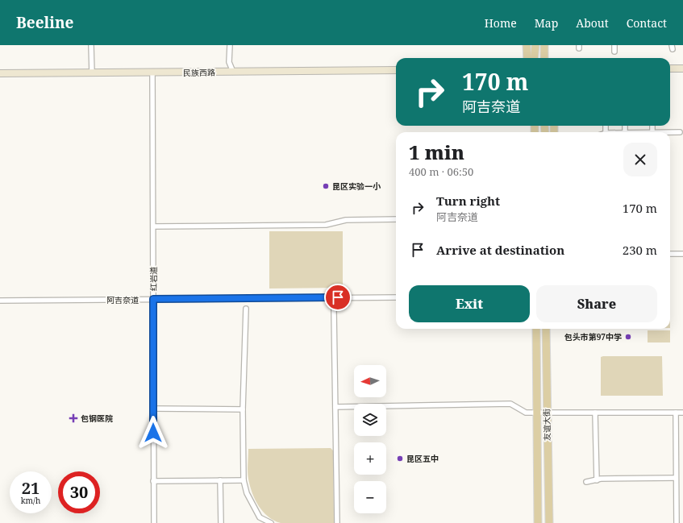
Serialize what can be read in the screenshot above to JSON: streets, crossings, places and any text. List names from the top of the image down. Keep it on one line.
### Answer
{"streets":{"main road":["民族西路","友谊大街"],"street":["红岩道","阿吉奈道"]},"crossings":[["民族西路","红岩道"],["红岩道","阿吉奈道"]],"places":{"other":["昆区实验一小","包头市第97中学","昆区五中"],"health":["包钢医院"]},"north":"left","page":{"header":"Beeline","nav":["Home","Map","About","Contact"],"turn":["170 m","阿吉奈道"],"heading":["1 min","400 m · 06:50"],"list":[{"name":"Turn right","note":"阿吉奈道","value":"170 m"},{"name":"Arrive at destination","value":"230 m"}],"buttons":["Exit","Share"],"map_buttons":["+","−"],"speed":"21 km/h","limit":"30"}}
